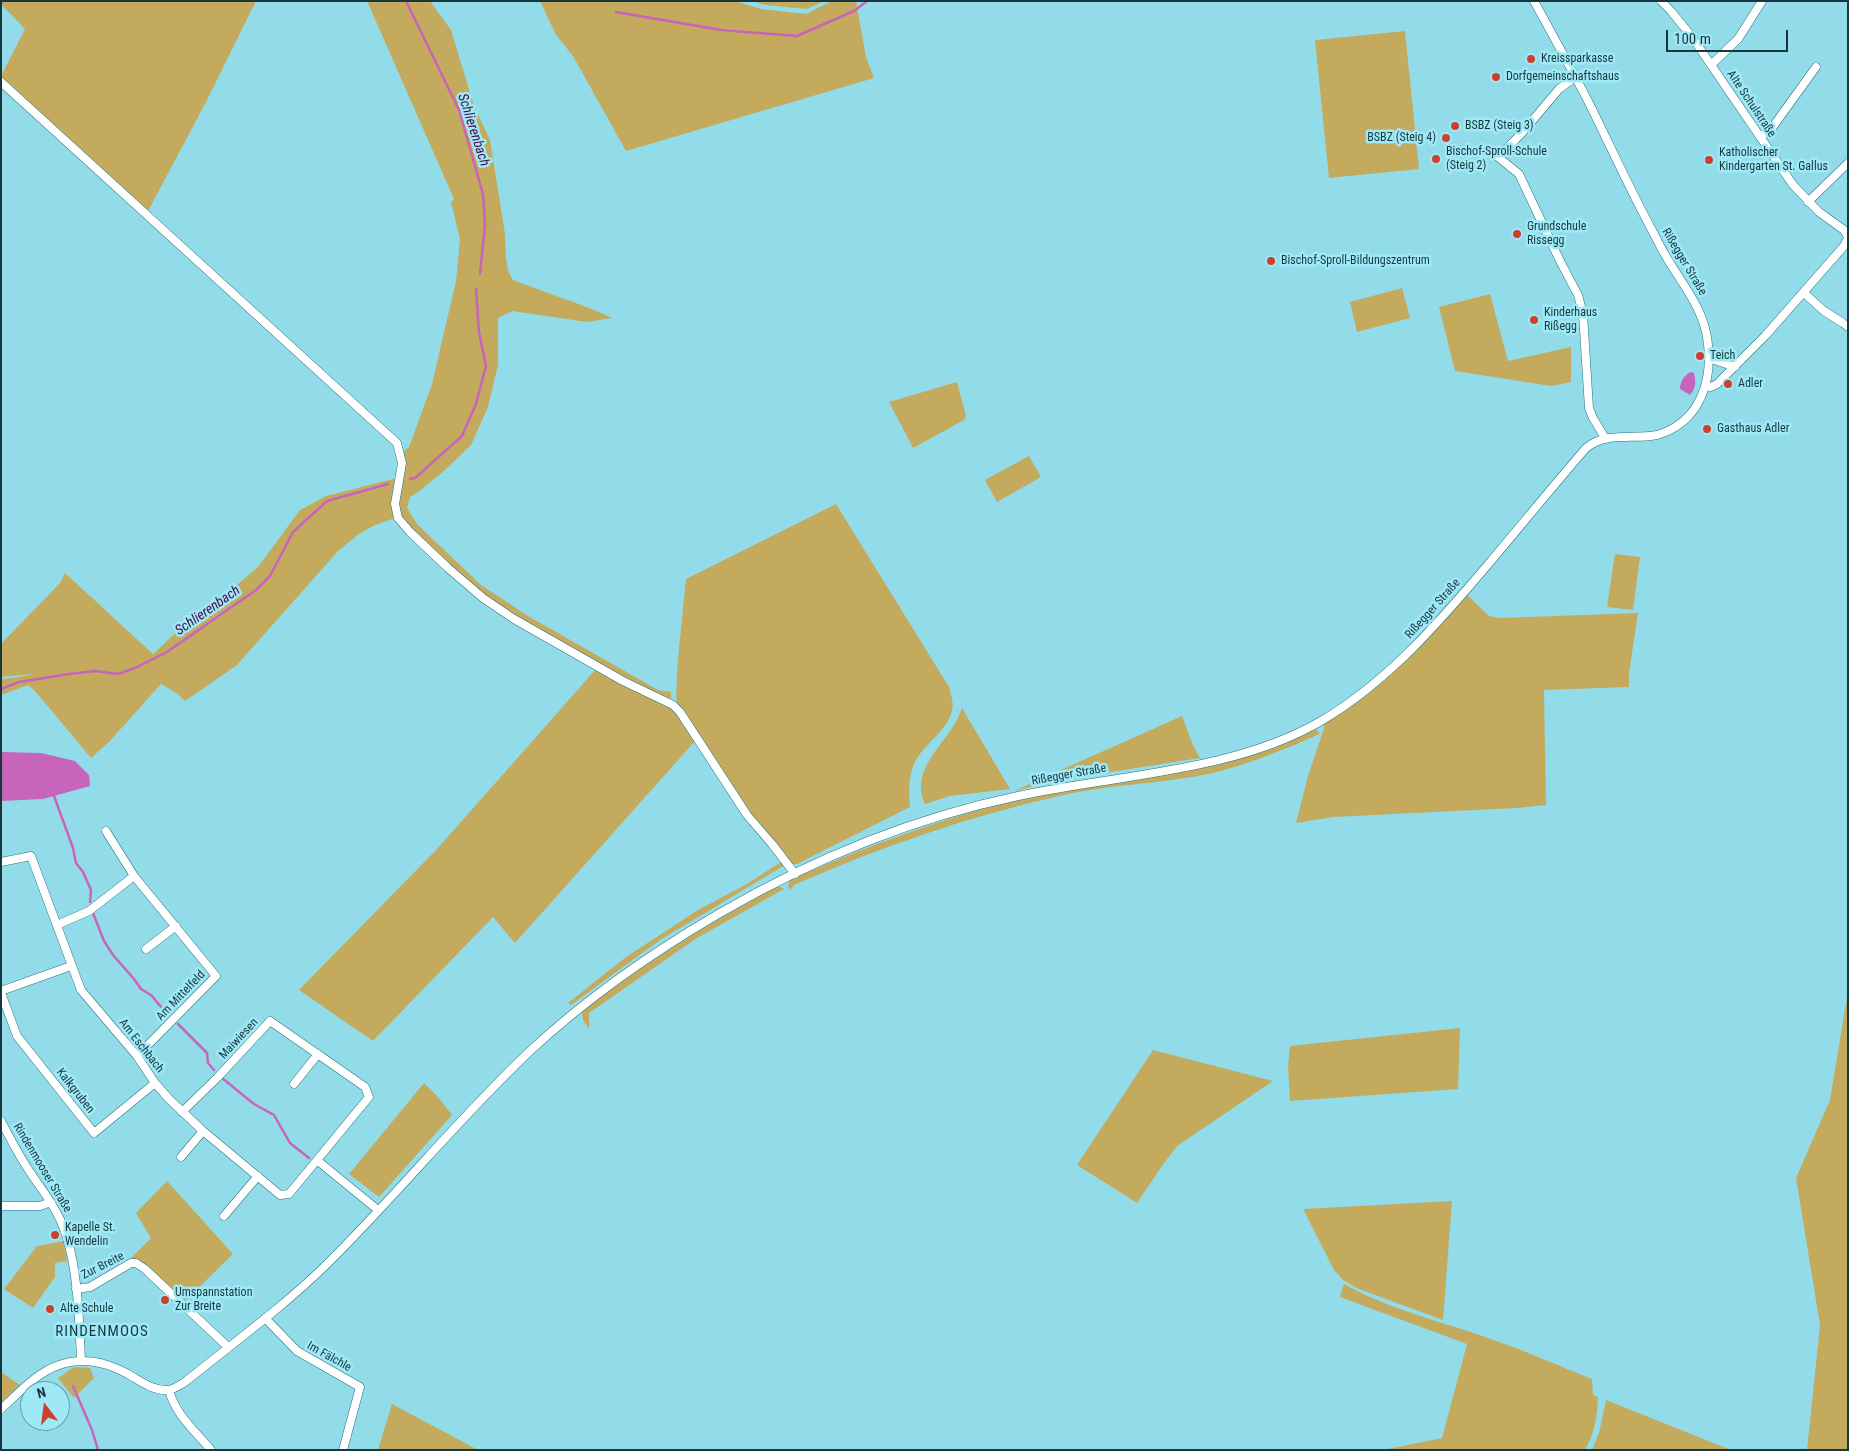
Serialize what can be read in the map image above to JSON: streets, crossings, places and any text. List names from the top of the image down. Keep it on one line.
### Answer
{"streets":{"street":["Alte Schulstraße","Rißegger Straße","Am Mittelfeld","Maiwiesen","Am Eschbach","Kalkgruben","Rindenmooser Straße","Zur Breite","Im Fälchle"]},"crossings":[["Alte Schulstraße","Rißegger Straße"],["Rißegger Straße","Im Fälchle"],["Am Mittelfeld","Am Eschbach"],["Maiwiesen","Am Eschbach"],["Am Eschbach","Kalkgruben"],["Rindenmooser Straße","Zur Breite"]],"districts":["RINDENMOOS"],"water":["Schlierenbach"],"places":["Kreissparkasse","Dorfgemeinschaftshaus","BSBZ (Steig 3)","BSBZ (Steig 4)","Bischof-Sproll-Schule (Steig 2)","Katholischer Kindergarten St. Gallus","Grundschule Rissegg","Bischof-Sproll-Bildungszentrum","Kinderhaus Rißegg","Teich","Adler","Gasthaus Adler","Kapelle St. Wendelin","Umspannstation Zur Breite","Alte Schule"],"scale_bar":"100 m","north":"top"}
